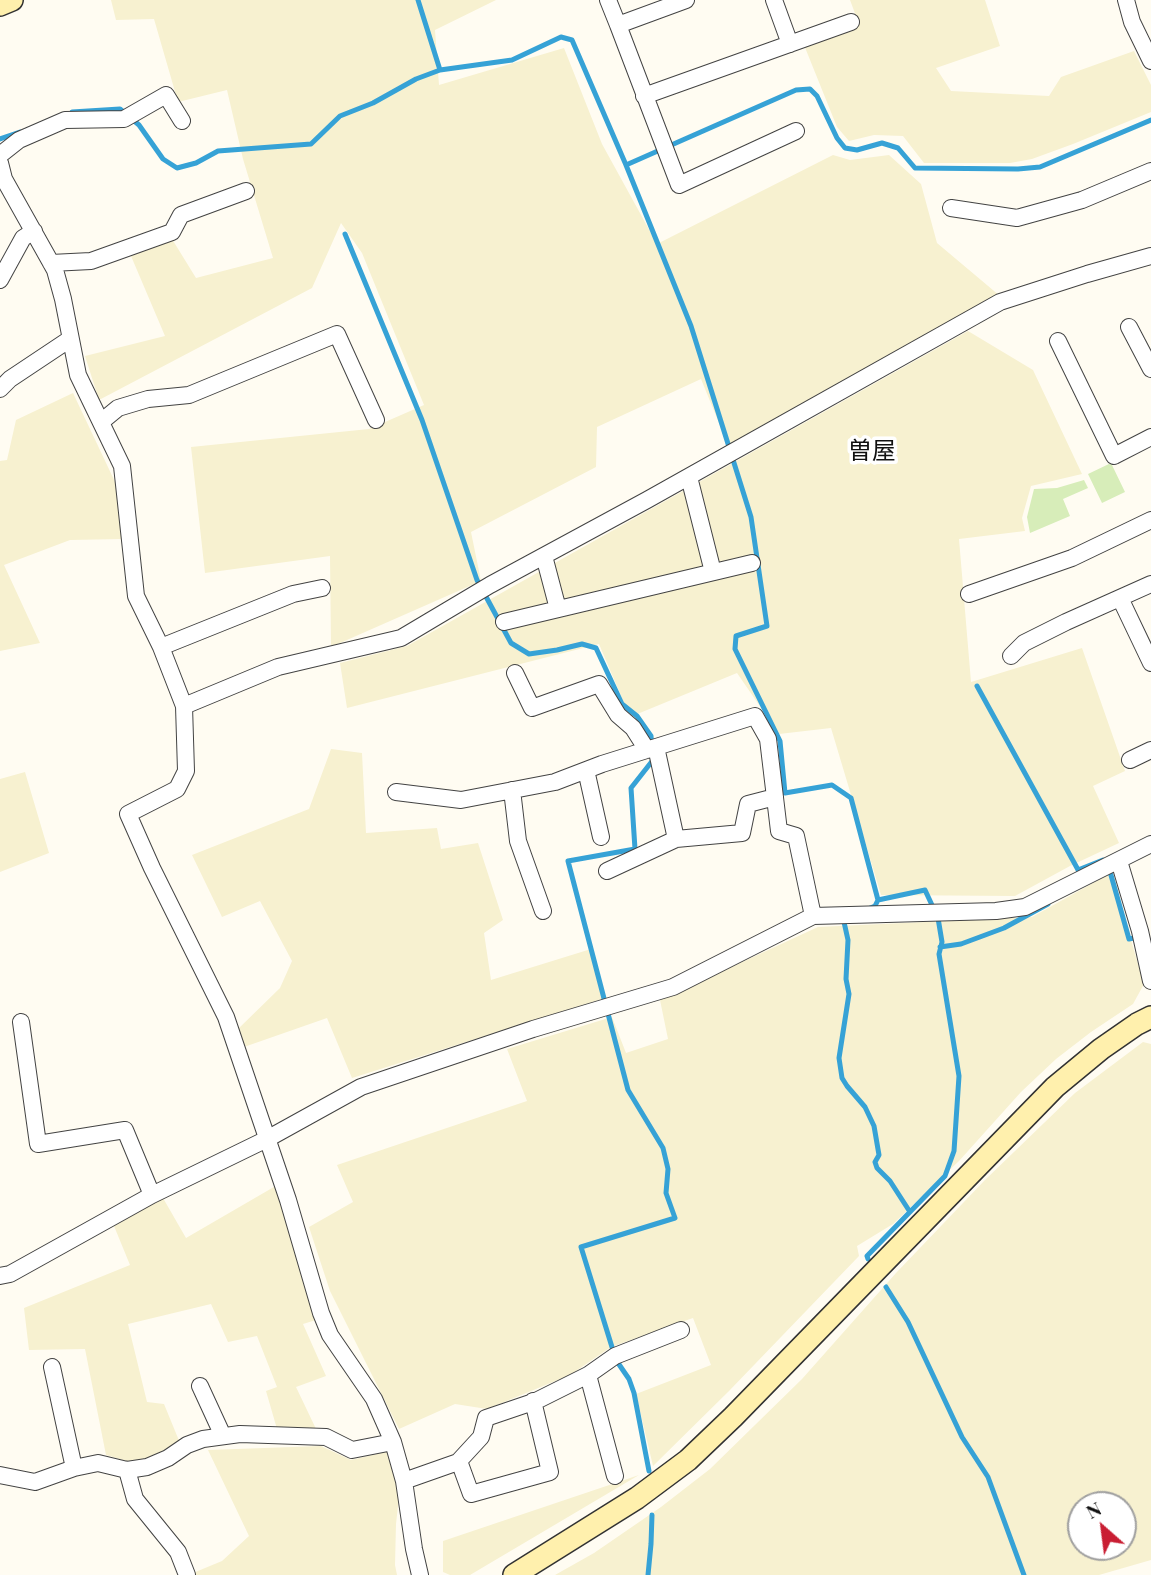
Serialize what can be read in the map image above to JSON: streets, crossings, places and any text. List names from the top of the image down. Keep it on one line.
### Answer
{"districts":["曽屋"],"north":"top left"}
